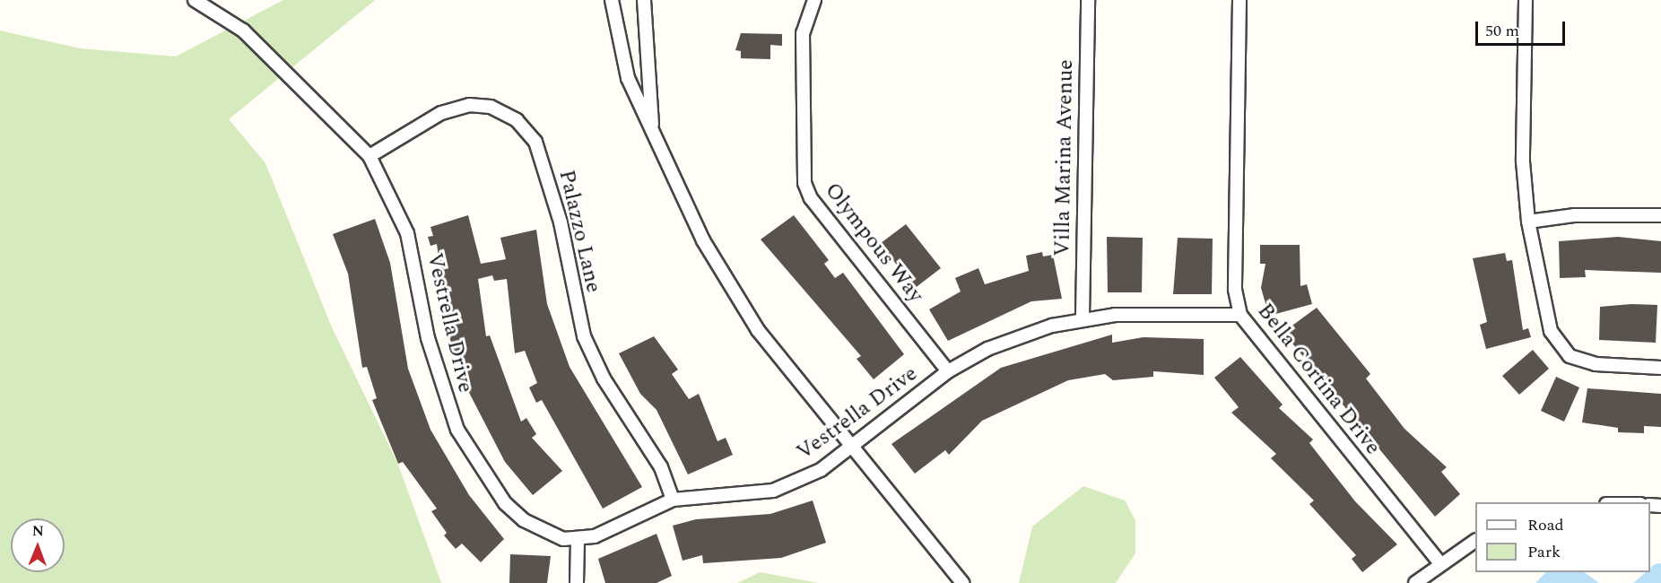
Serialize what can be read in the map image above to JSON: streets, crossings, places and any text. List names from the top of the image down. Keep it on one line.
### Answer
{"streets":{"street":["Villa Marina Avenue","Palazzo Lane","Olympous Way","Vestrella Drive","Bella Cortina Drive"]},"crossings":[["Villa Marina Avenue","Vestrella Drive"],["Palazzo Lane","Vestrella Drive"],["Olympous Way","Vestrella Drive"],["Vestrella Drive","Bella Cortina Drive"]],"legend":["Road","Park"],"scale_bar":"50 m","north":"top"}
